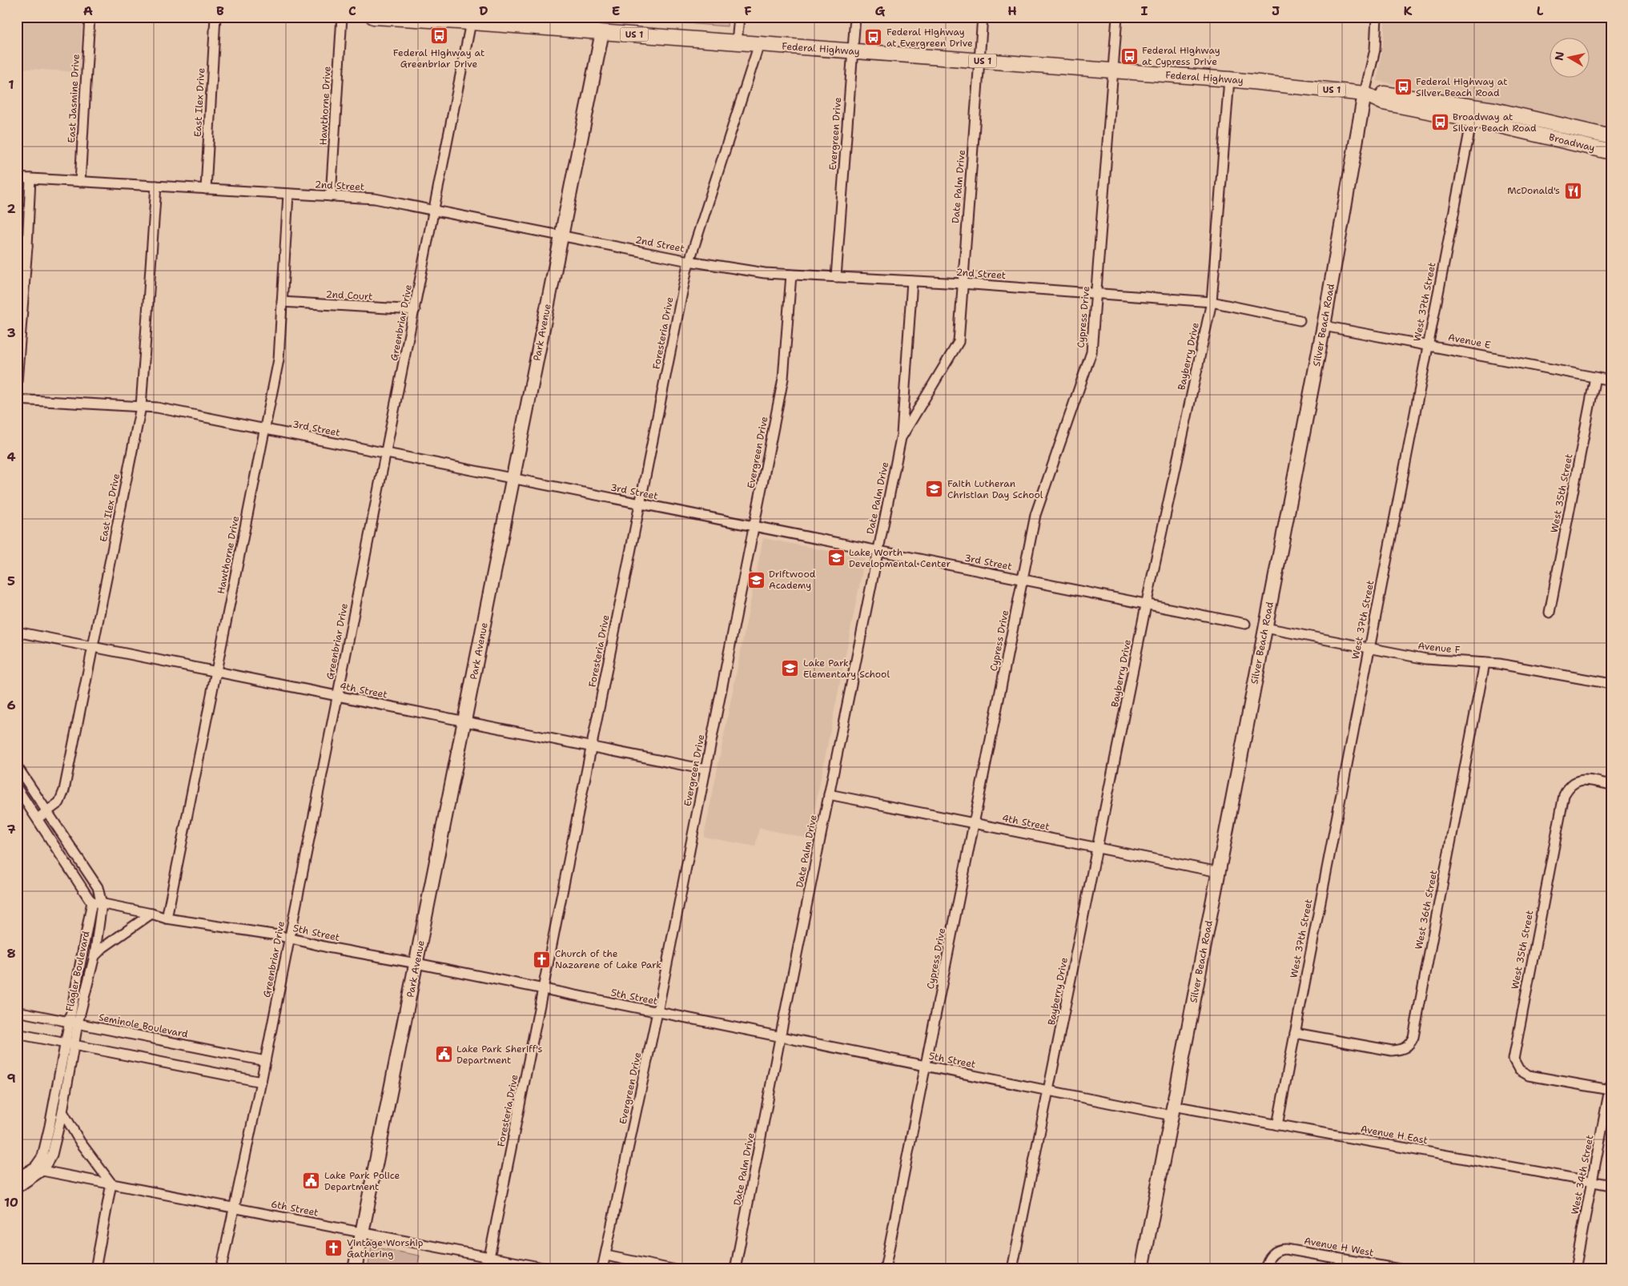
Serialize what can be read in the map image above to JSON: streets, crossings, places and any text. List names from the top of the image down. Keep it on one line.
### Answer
{"streets":{"main road":["US 1","Federal Highway","Broadway"],"street":["East Jasmine Drive","East Ilex Drive","Hawthorne Drive","Evergreen Drive","2nd Street","Date Palm Drive","2nd Court","West 37th Street","Cypress Drive","Greenbriar Drive","Silver Beach Road","Park Avenue","Foresteria Drive","Avenue E","Bayberry Drive","3rd Street","West 35th Street","Avenue F","4th Street","West 36th Street","5th Street","Flagler Boulevard","Seminole Boulevard","Avenue H East","West 34th Street","6th Street","Avenue H West"]},"crossings":[["Federal Highway","Evergreen Drive"],["Federal Highway","Broadway"],["Federal Highway","Date Palm Drive"],["Federal Highway","Cypress Drive"],["Federal Highway","Greenbriar Drive"],["Federal Highway","Silver Beach Road"],["Federal Highway","Park Avenue"],["Federal Highway","Foresteria Drive"],["Federal Highway","Bayberry Drive"],["East Jasmine Drive","2nd Street"],["East Ilex Drive","2nd Street"],["East Ilex Drive","3rd Street"],["East Ilex Drive","4th Street"],["East Ilex Drive","Flagler Boulevard"],["Hawthorne Drive","2nd Street"],["Hawthorne Drive","2nd Court"],["Hawthorne Drive","3rd Street"],["Hawthorne Drive","4th Street"],["Hawthorne Drive","5th Street"],["Evergreen Drive","2nd Street"],["Evergreen Drive","3rd Street"],["Evergreen Drive","4th Street"],["Evergreen Drive","5th Street"],["Broadway","West 37th Street"],["Broadway","Silver Beach Road"],["2nd Street","Date Palm Drive"],["2nd Street","Cypress Drive"],["2nd Street","Greenbriar Drive"],["2nd Street","Park Avenue"],["2nd Street","Foresteria Drive"],["2nd Street","Bayberry Drive"],["Date Palm Drive","3rd Street"],["Date Palm Drive","4th Street"],["Date Palm Drive","5th Street"],["2nd Court","Greenbriar Drive"],["West 37th Street","Avenue E"],["West 37th Street","Avenue F"],["West 37th Street","West 36th Street"],["West 37th Street","Avenue H East"],["Cypress Drive","3rd Street"],["Cypress Drive","4th Street"],["Cypress Drive","5th Street"],["Greenbriar Drive","3rd Street"],["Greenbriar Drive","4th Street"],["Greenbriar Drive","5th Street"],["Greenbriar Drive","Seminole Boulevard"],["Greenbriar Drive","6th Street"],["Silver Beach Road","Avenue E"],["Silver Beach Road","Avenue F"],["Silver Beach Road","4th Street"],["Silver Beach Road","5th Street"],["Silver Beach Road","Avenue H East"],["Park Avenue","3rd Street"],["Park Avenue","4th Street"],["Park Avenue","5th Street"],["Park Avenue","6th Street"],["Foresteria Drive","3rd Street"],["Foresteria Drive","4th Street"],["Foresteria Drive","5th Street"],["Foresteria Drive","6th Street"],["Avenue E","West 35th Street"],["Bayberry Drive","3rd Street"],["Bayberry Drive","4th Street"],["Bayberry Drive","5th Street"],["West 35th Street","West 34th Street"],["Avenue F","West 36th Street"],["5th Street","Flagler Boulevard"],["5th Street","Avenue H East"],["Flagler Boulevard","Seminole Boulevard"],["Flagler Boulevard","6th Street"],["Avenue H East","West 34th Street"]],"places":{"bus stop":["Federal Highway at Greenbriar Drive","Federal Highway at Evergreen Drive","Federal Highway at Cypress Drive","Federal Highway at Silver Beach Road","Broadway at Silver Beach Road"],"restaurant":["McDonald's"],"school or university":["Faith Lutheran Christian Day School","Lake Worth Developmental Center","Driftwood Academy","Lake Park Elementary School"],"church":["Church of the Nazarene of Lake Park","Vintage Worship Gathering"],"public building":["Lake Park Sheriff's Department","Lake Park Police Department"]},"north":"left","grid":{"columns":["A","B","C","D","E","F","G","H","I","J","K","L"],"rows":["1","2","3","4","5","6","7","8","9","10"]}}
